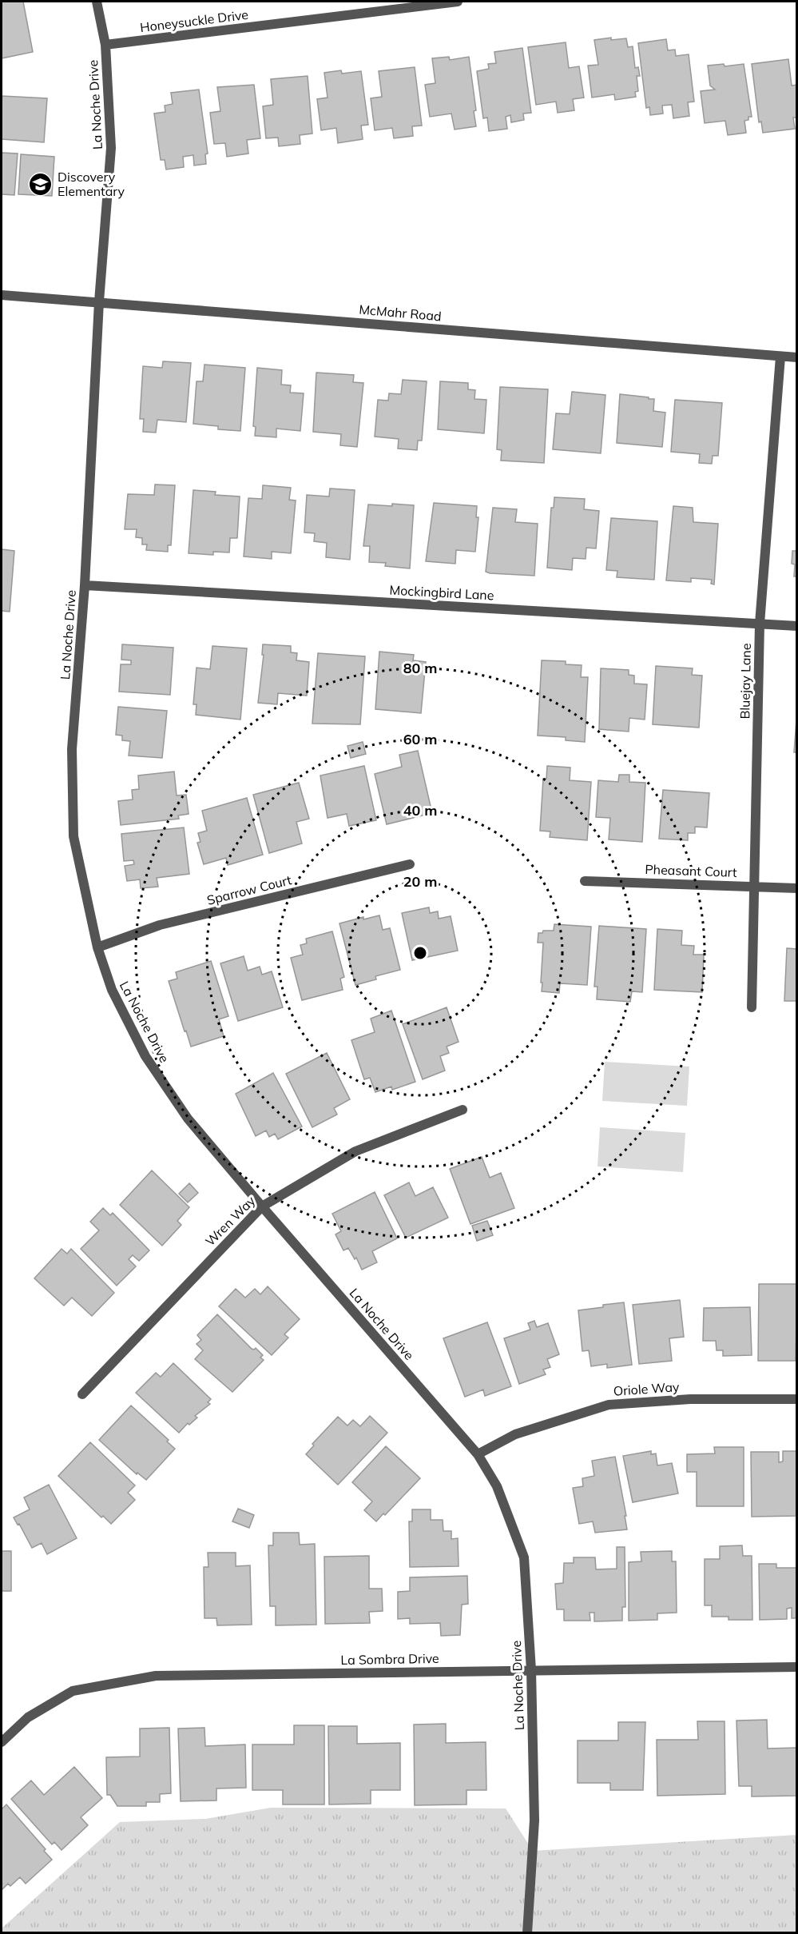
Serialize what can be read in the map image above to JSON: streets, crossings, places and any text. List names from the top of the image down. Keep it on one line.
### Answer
{"streets":{"street":["Honeysuckle Drive","La Noche Drive","McMahr Road","Mockingbird Lane","Bluejay Lane","Pheasant Court","Sparrow Court","Wren Way","Oriole Way","La Sombra Drive"]},"crossings":[["Honeysuckle Drive","La Noche Drive"],["La Noche Drive","McMahr Road"],["La Noche Drive","Mockingbird Lane"],["La Noche Drive","Sparrow Court"],["La Noche Drive","Wren Way"],["La Noche Drive","Oriole Way"],["La Noche Drive","La Sombra Drive"],["McMahr Road","Bluejay Lane"],["Mockingbird Lane","Bluejay Lane"],["Bluejay Lane","Pheasant Court"]],"places":{"school or university":["Discovery Elementary"]},"rings":["80 m","60 m","40 m","20 m"]}
